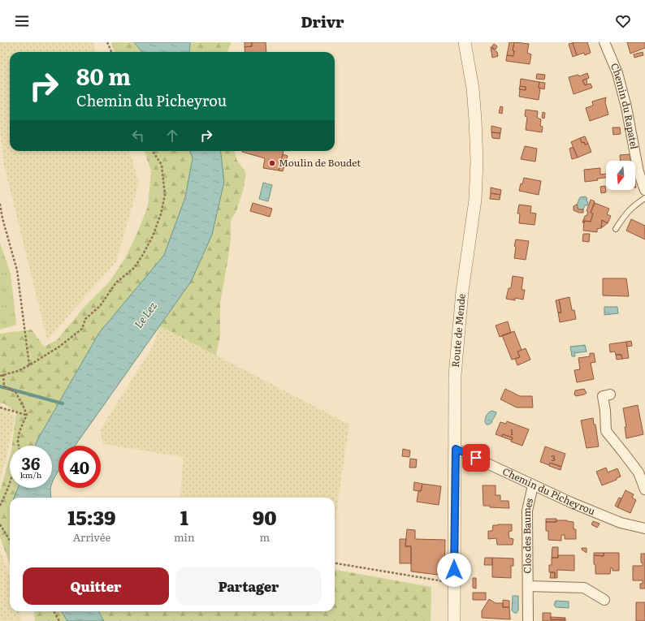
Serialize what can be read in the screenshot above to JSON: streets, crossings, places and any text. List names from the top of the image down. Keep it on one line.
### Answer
{"streets":{"street":["Chemin du Rapatel","Route de Mende","Chemin du Picheyrou","Clos des Baumes"]},"crossings":[["Route de Mende","Chemin du Picheyrou"],["Chemin du Picheyrou","Clos des Baumes"]],"water":["Le Lez"],"places":["Moulin de Boudet"],"house_numbers":["1","3"],"north":"bottom","page":{"header":"Drivr","turn":["80 m","Chemin du Picheyrou"],"speed":"36 km/h","limit":"40","eta":["15:39","Arrivée","1","min","90","m"],"buttons":["Quitter","Partager"]}}
